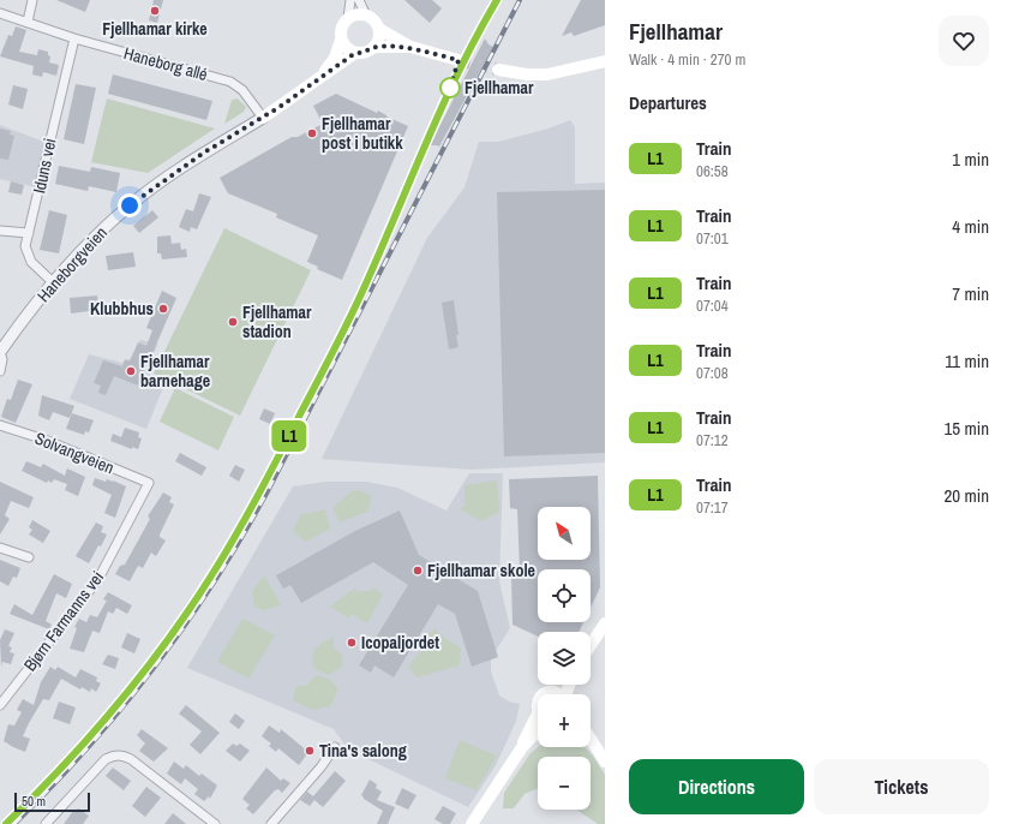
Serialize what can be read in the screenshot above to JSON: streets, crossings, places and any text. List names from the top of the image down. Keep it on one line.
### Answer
{"streets":{"main road":["Haneborgveien"],"street":["Haneborg allé","Iduns vei","Solvangveien","Bjørn Farmanns vei"]},"crossings":[["Haneborg allé","Iduns vei"],["Haneborg allé","Haneborgveien"],["Iduns vei","Haneborgveien"],["Solvangveien","Bjørn Farmanns vei"]],"places":["Fjellhamar kirke","Fjellhamar","Fjellhamar post i butikk","Klubbhus","Fjellhamar stadion","Fjellhamar barnehage","Fjellhamar skole","Icopaljordet","Tina's salong"],"scale_bar":"50 m","north":"top left","page":{"on_map":"L1","heading":[["Fjellhamar","Walk · 4 min · 270 m"],"Departures"],"list":[{"mark":"L1","name":"Train","note":"06:58","value":"1 min"},{"mark":"L1","name":"Train","note":"07:01","value":"4 min"},{"mark":"L1","name":"Train","note":"07:04","value":"7 min"},{"mark":"L1","name":"Train","note":"07:08","value":"11 min"},{"mark":"L1","name":"Train","note":"07:12","value":"15 min"},{"mark":"L1","name":"Train","note":"07:17","value":"20 min"}],"map_buttons":["+","−"],"buttons":["Directions","Tickets"],"scale":"50 m"}}
